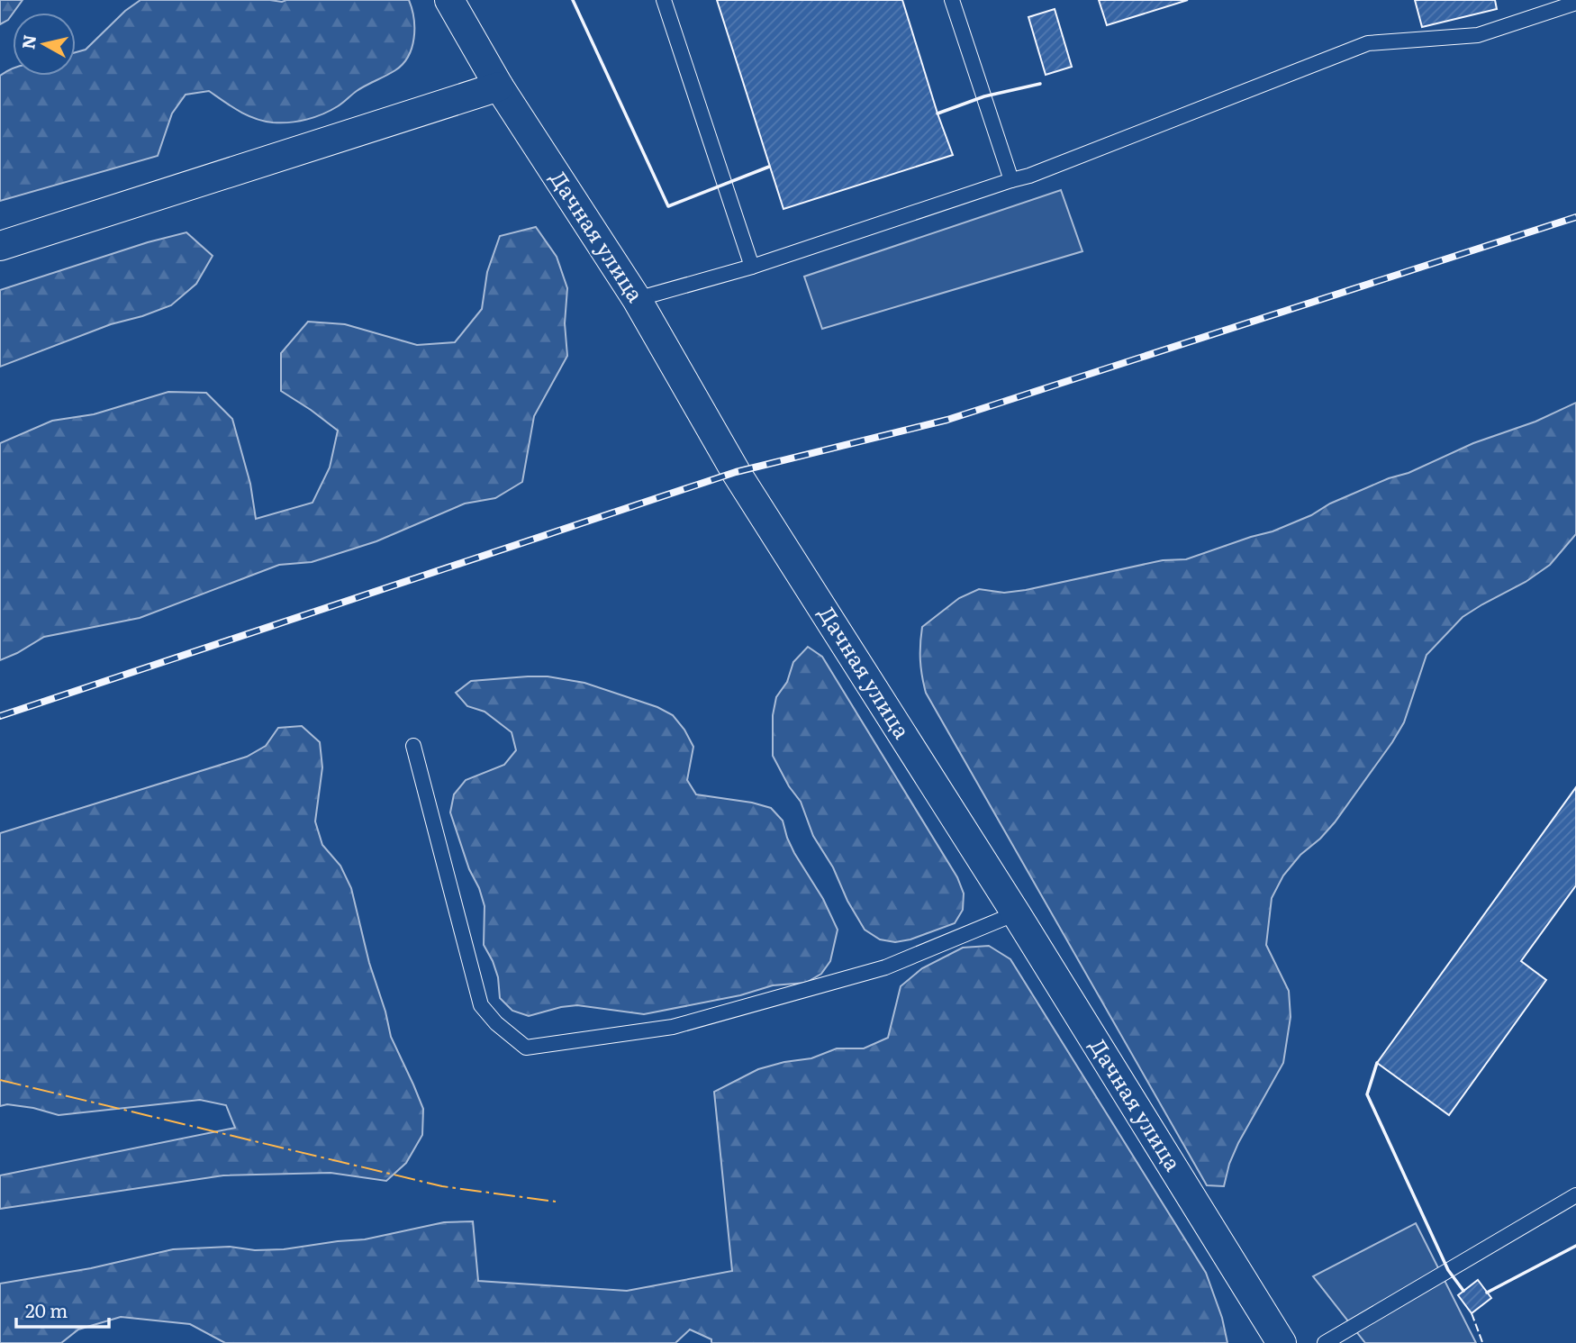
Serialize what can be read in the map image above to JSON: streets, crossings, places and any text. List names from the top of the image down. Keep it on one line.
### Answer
{"streets":{"street":["Дачная улица"]},"scale_bar":"20 m","north":"left"}
